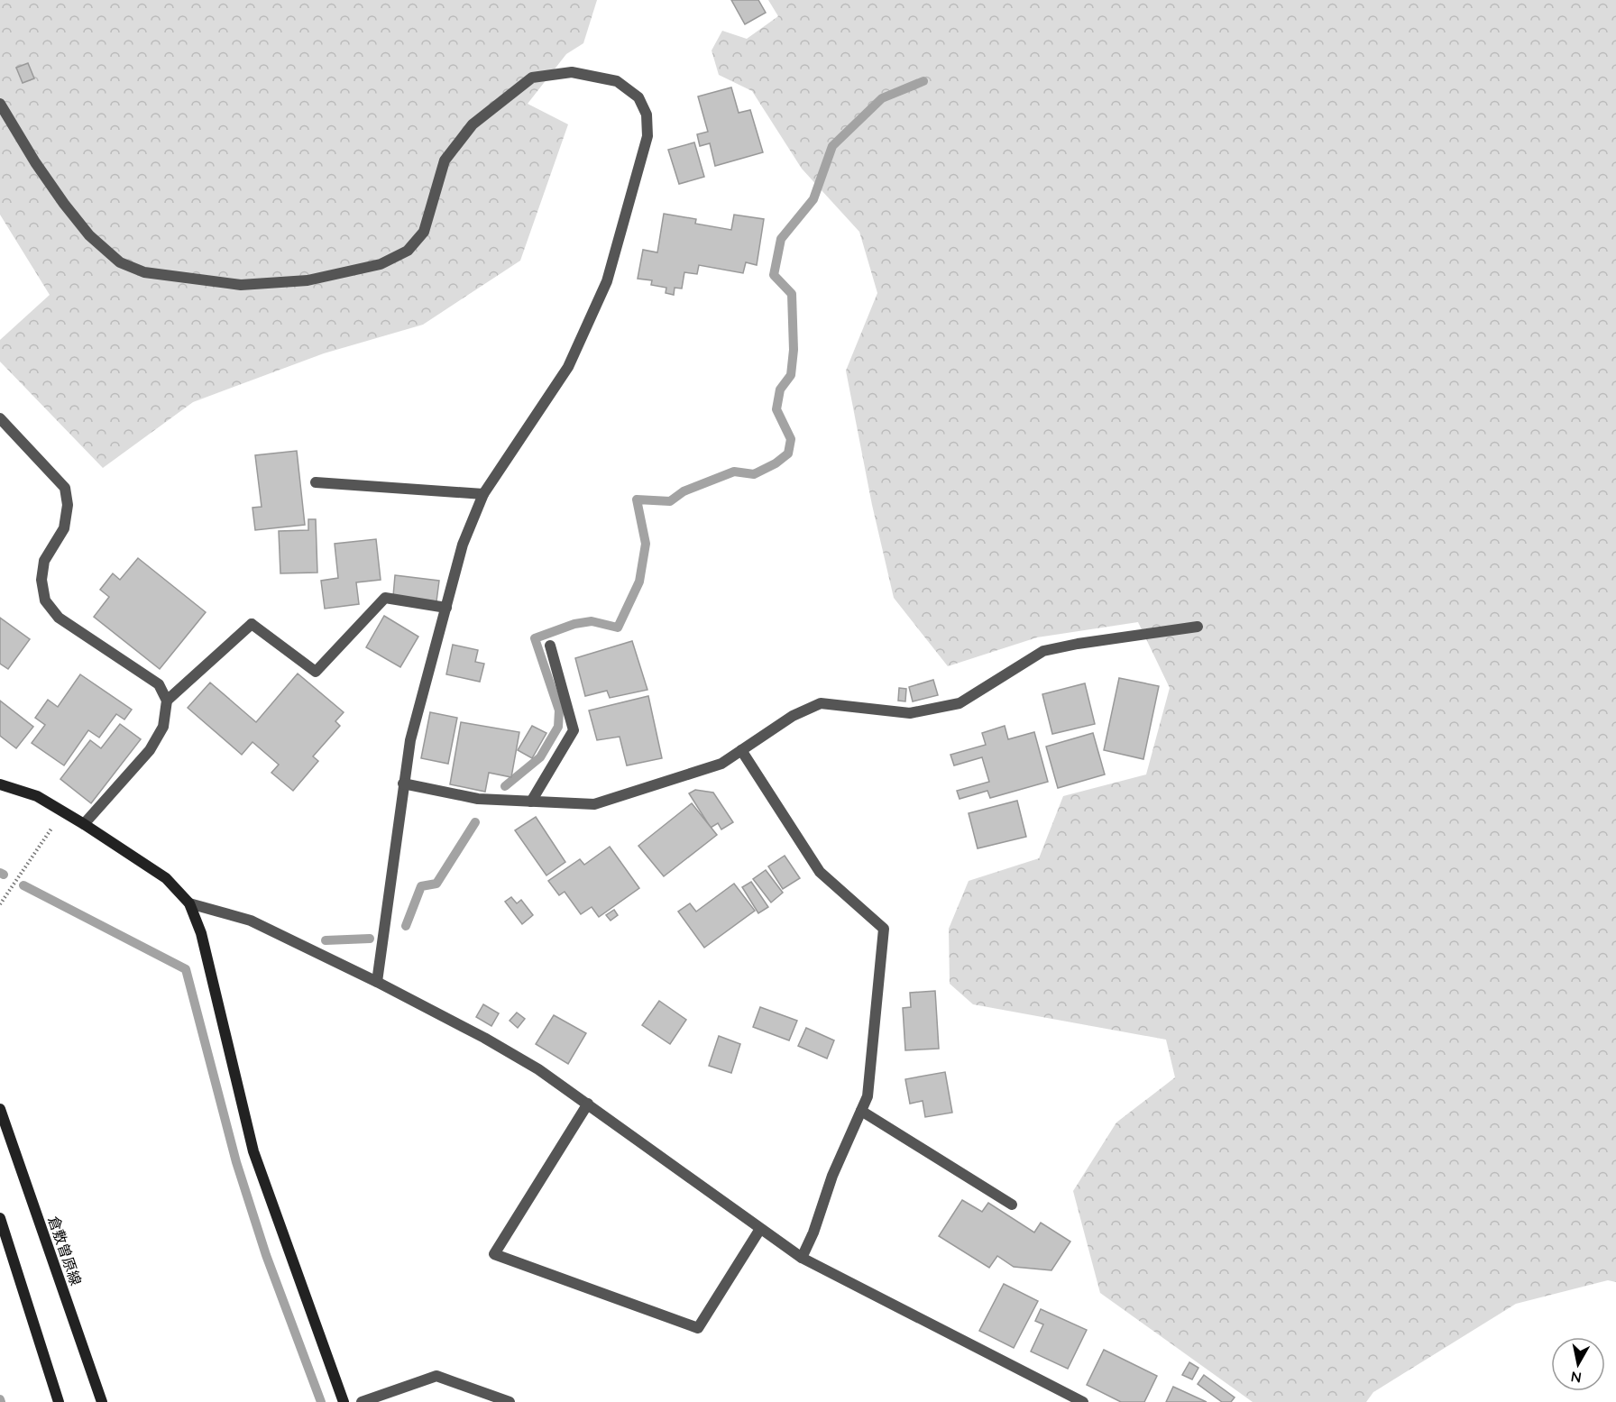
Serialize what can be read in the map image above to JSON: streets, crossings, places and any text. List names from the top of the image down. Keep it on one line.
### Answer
{"streets":{"street":["倉敷曽原線"]},"north":"bottom"}
